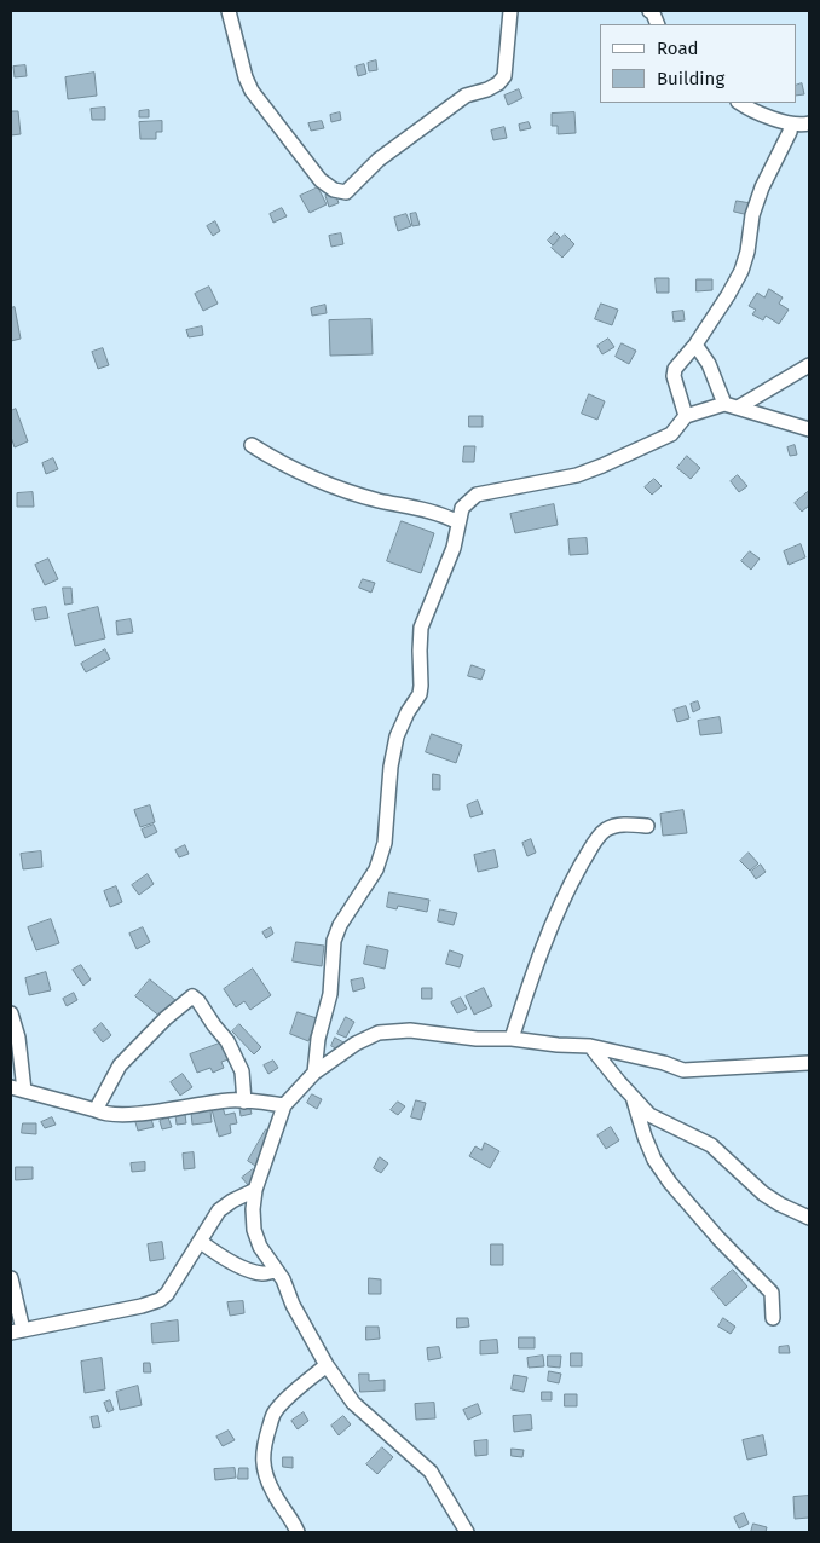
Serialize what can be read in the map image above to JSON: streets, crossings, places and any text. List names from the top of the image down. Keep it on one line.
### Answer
{"legend":["Road","Building"]}
